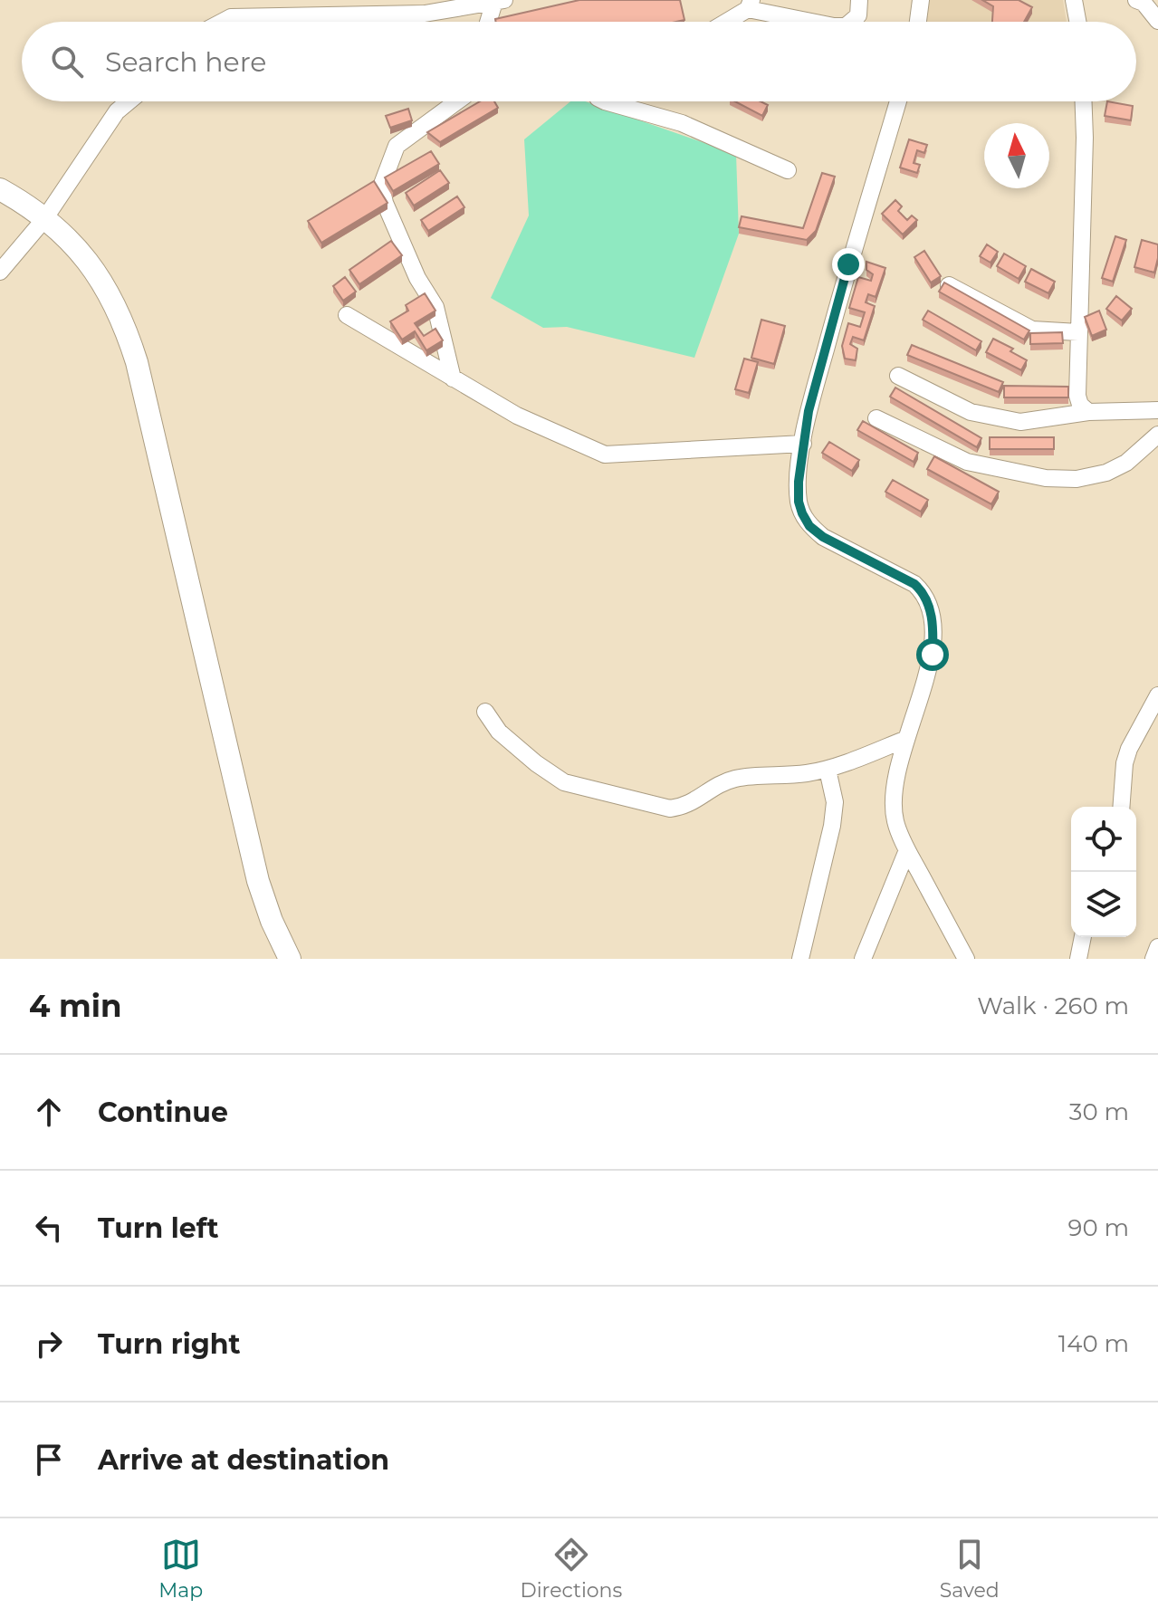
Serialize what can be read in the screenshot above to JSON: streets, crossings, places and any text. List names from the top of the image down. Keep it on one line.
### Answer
{"north":"top","page":{"search":"Search here","heading":["4 min","Walk · 260 m"],"list":[["Continue","30 m"],["Turn left","90 m"],["Turn right","140 m"],"Arrive at destination"],"nav":["Map","Directions","Saved"]}}
